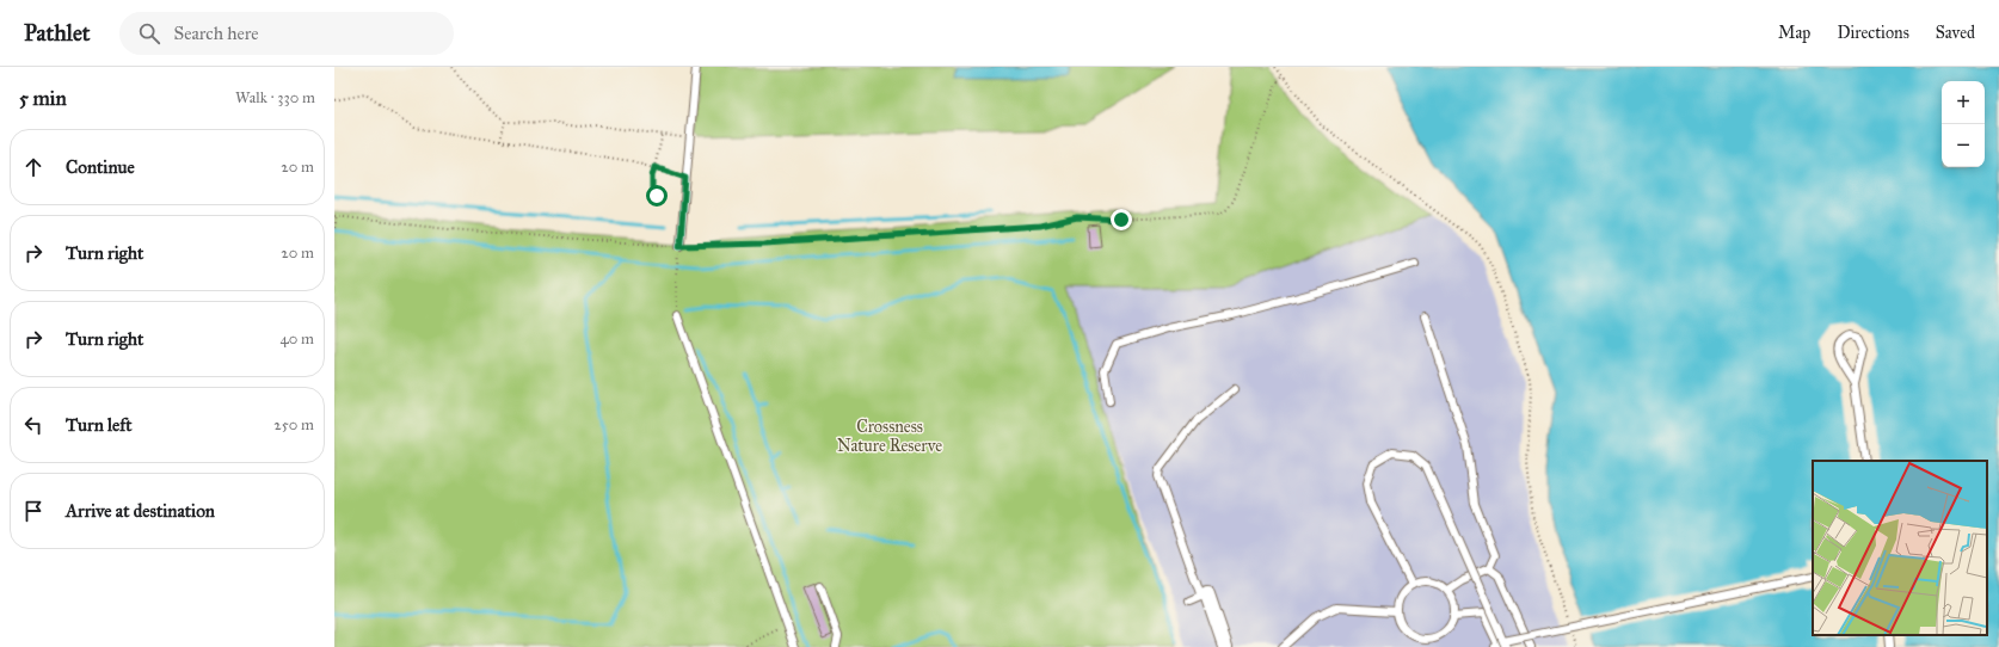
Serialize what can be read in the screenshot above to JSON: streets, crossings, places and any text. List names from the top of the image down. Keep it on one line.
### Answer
{"parks":["Crossness Nature Reserve"],"page":{"header":"Pathlet","search":"Search here","nav":["Map","Directions","Saved"],"heading":["5 min","Walk · 330 m"],"map_buttons":["+","−"],"list":[["Continue","20 m"],["Turn right","20 m"],["Turn right","40 m"],["Turn left","250 m"],"Arrive at destination"]}}
